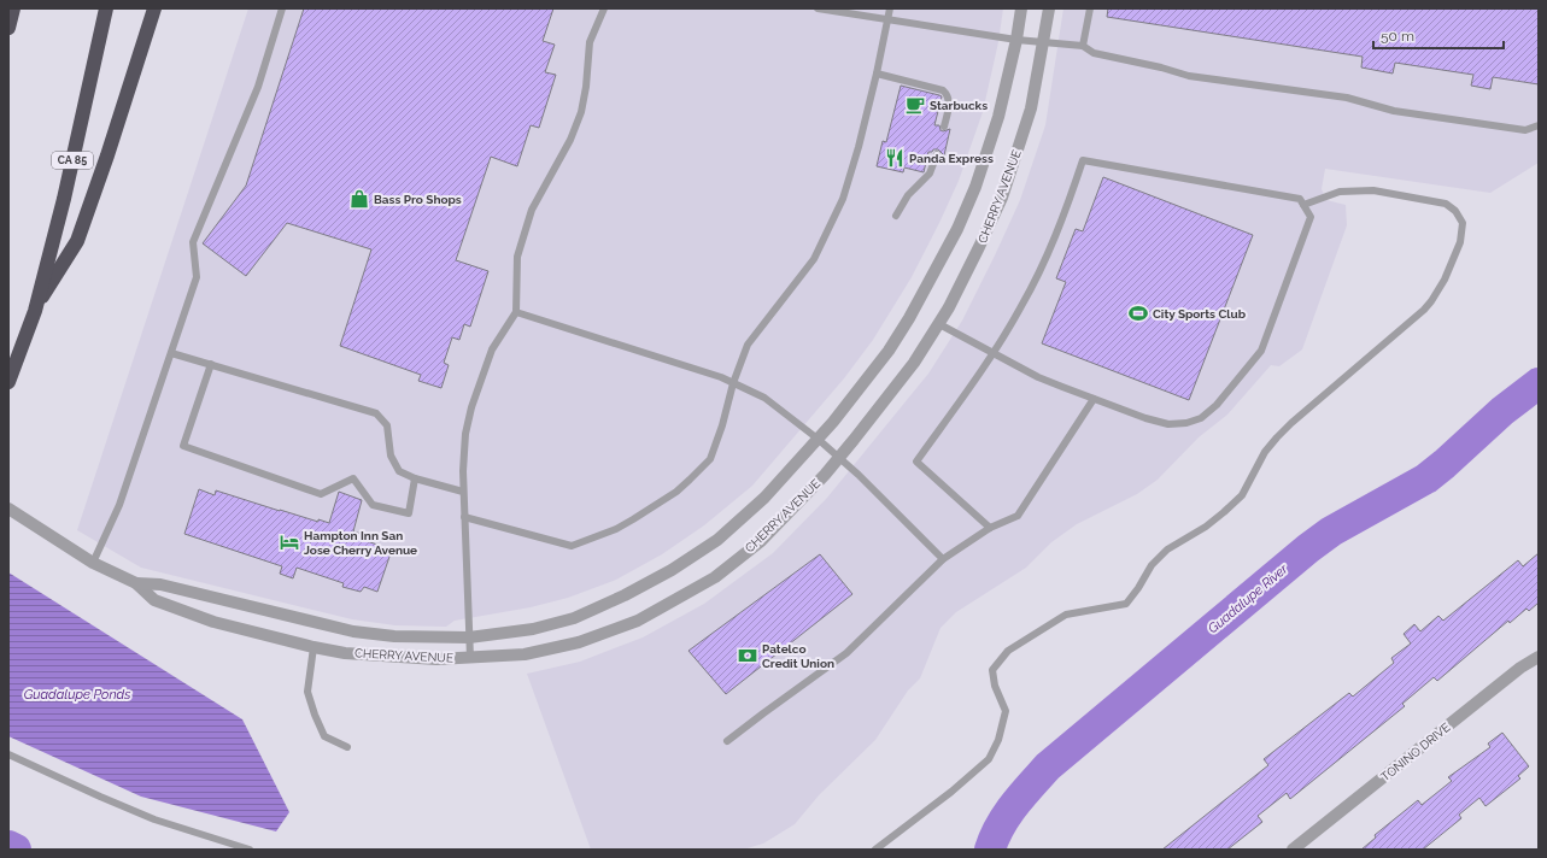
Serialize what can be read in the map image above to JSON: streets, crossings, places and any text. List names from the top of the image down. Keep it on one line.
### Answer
{"streets":{"highway":["CA 85"],"street":["CHERRY AVENUE","TONINO DRIVE"]},"water":["Guadalupe River","Guadalupe Ponds"],"places":{"cafe":["Starbucks"],"restaurant":["Panda Express"],"shop":["Bass Pro Shops"],"sports":["City Sports Club"],"hotel":["Hampton Inn San Jose Cherry Avenue"],"bank":["Patelco Credit Union"]},"scale_bar":"50 m"}
